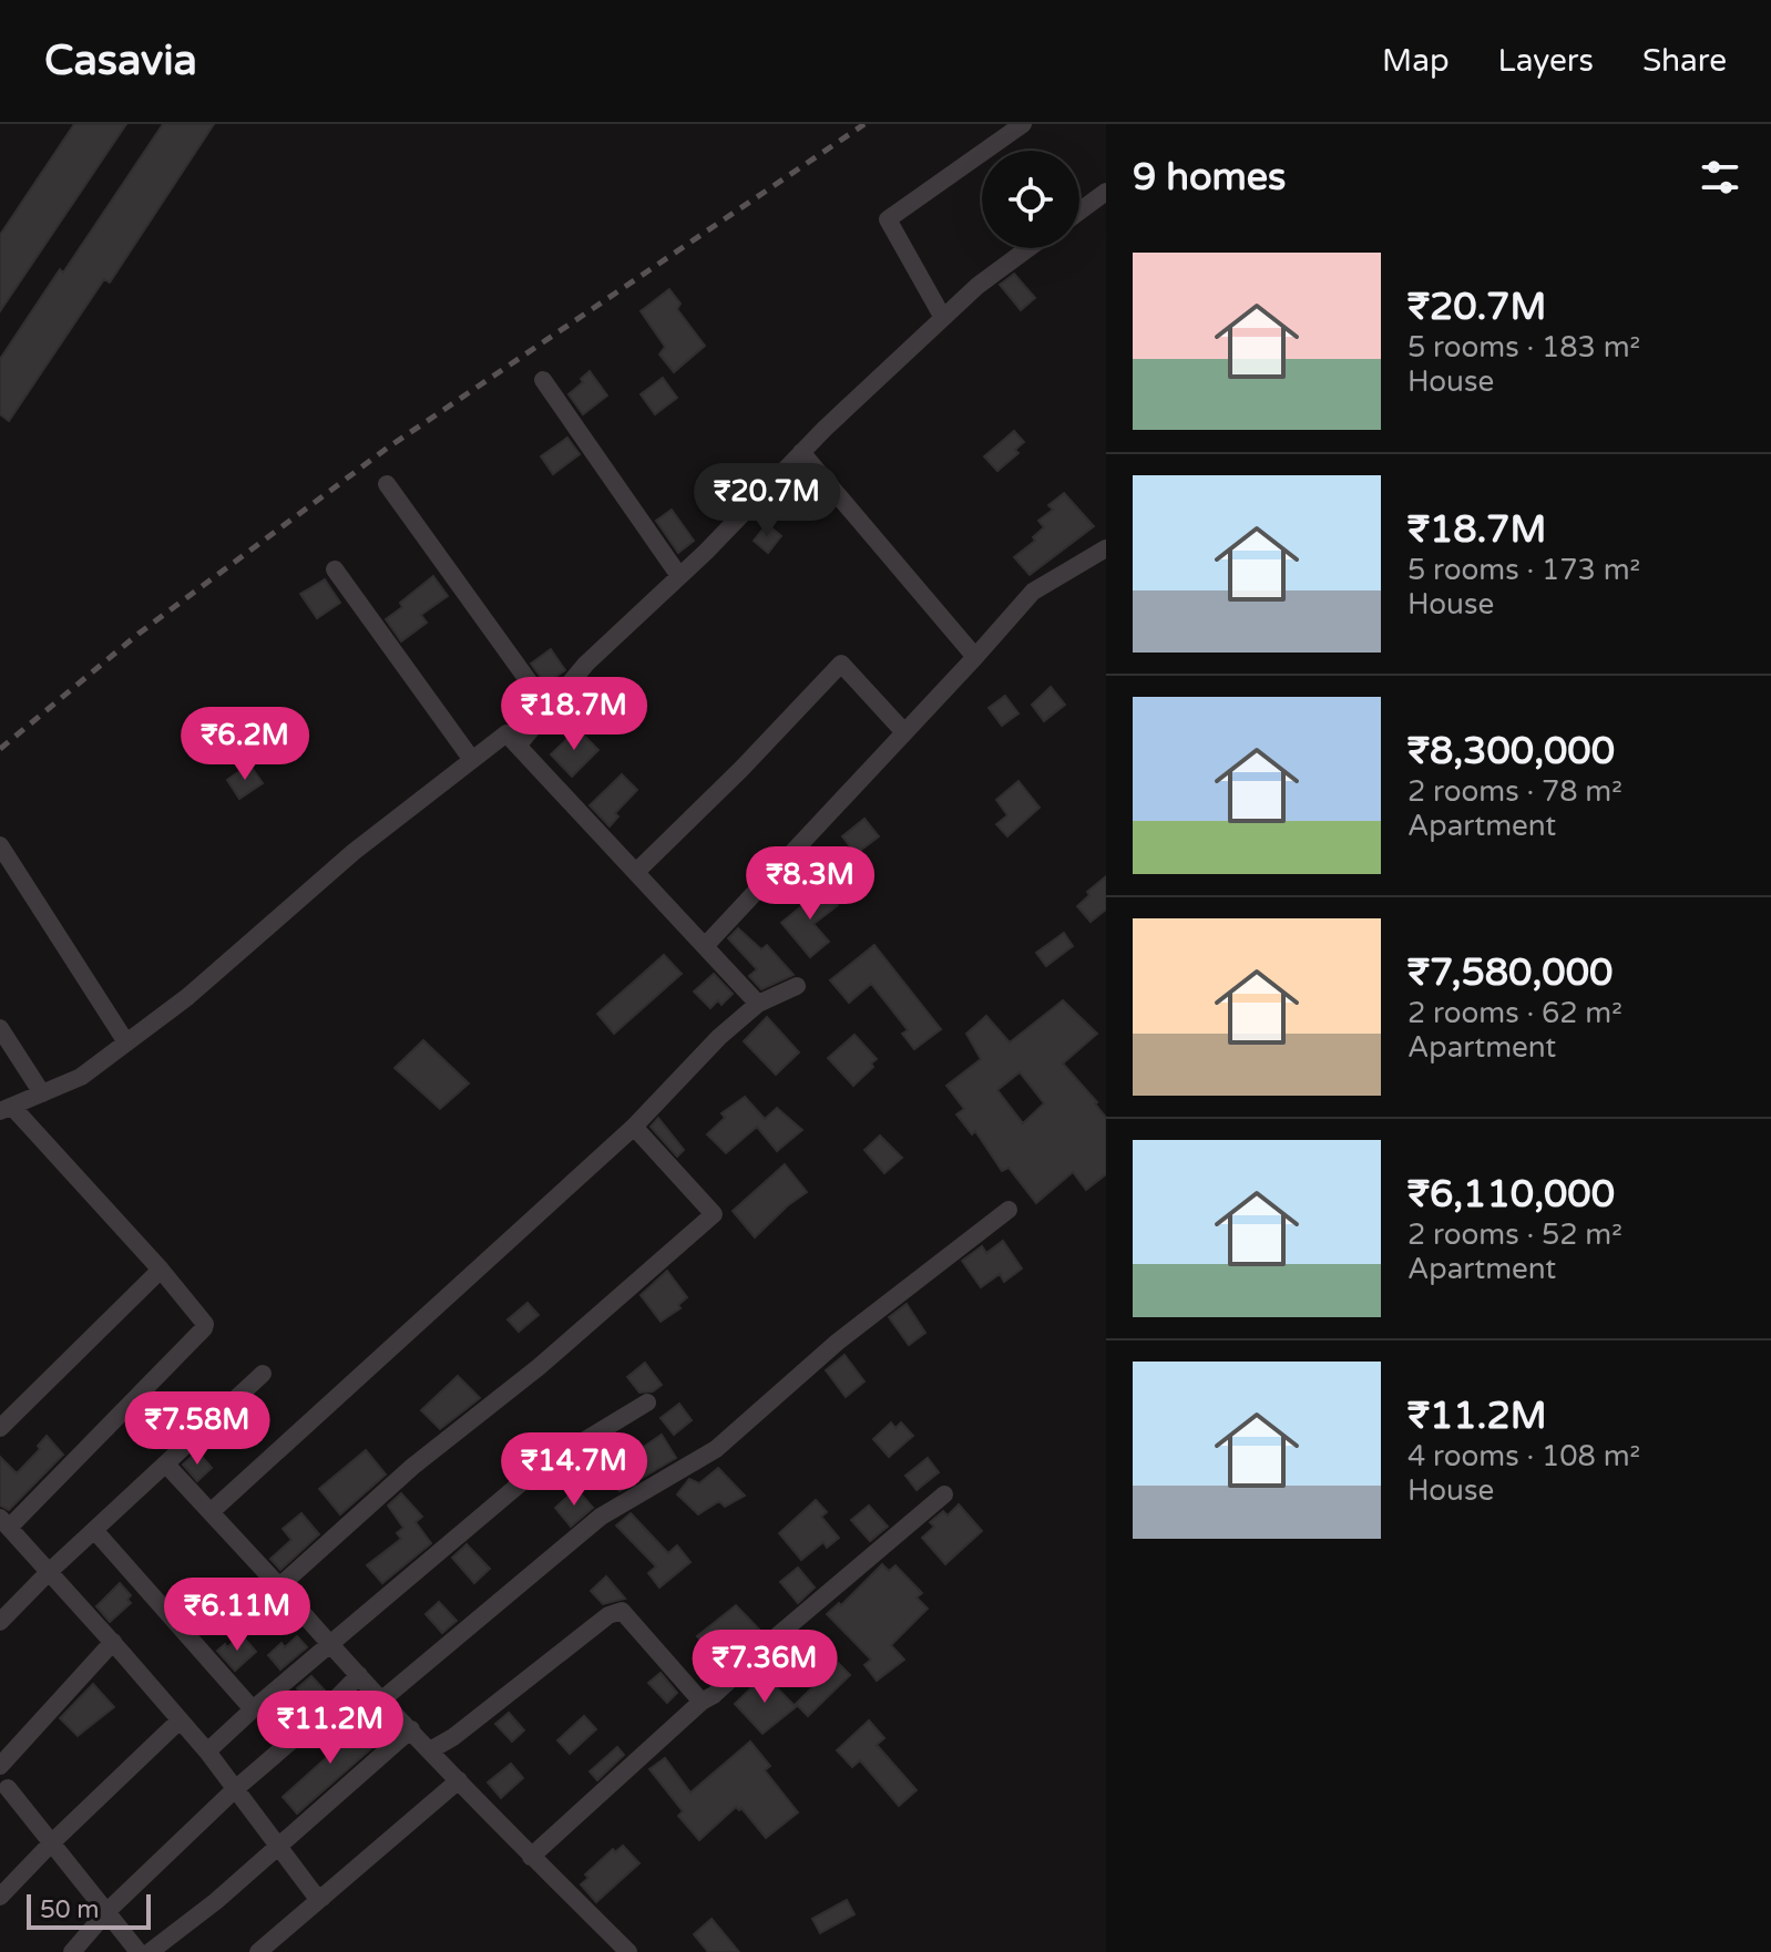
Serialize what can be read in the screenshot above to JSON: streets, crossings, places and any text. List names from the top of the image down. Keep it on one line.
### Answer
{"scale_bar":"50 m","page":{"header":"Casavia","nav":["Map","Layers","Share"],"heading":"9 homes","list":[{"name":"₹20.7M","note":"5 rooms · 183 m² · House"},{"name":"₹18.7M","note":"5 rooms · 173 m² · House"},{"name":"₹8,300,000","note":"2 rooms · 78 m² · Apartment"},{"name":"₹7,580,000","note":"2 rooms · 62 m² · Apartment"},{"name":"₹6,110,000","note":"2 rooms · 52 m² · Apartment"},{"name":"₹11.2M","note":"4 rooms · 108 m² · House"}],"price":["₹20.7M","₹18.7M","₹6.2M","₹8.3M","₹7.58M","₹14.7M","₹6.11M","₹7.36M","₹11.2M"],"scale":"50 m"}}
